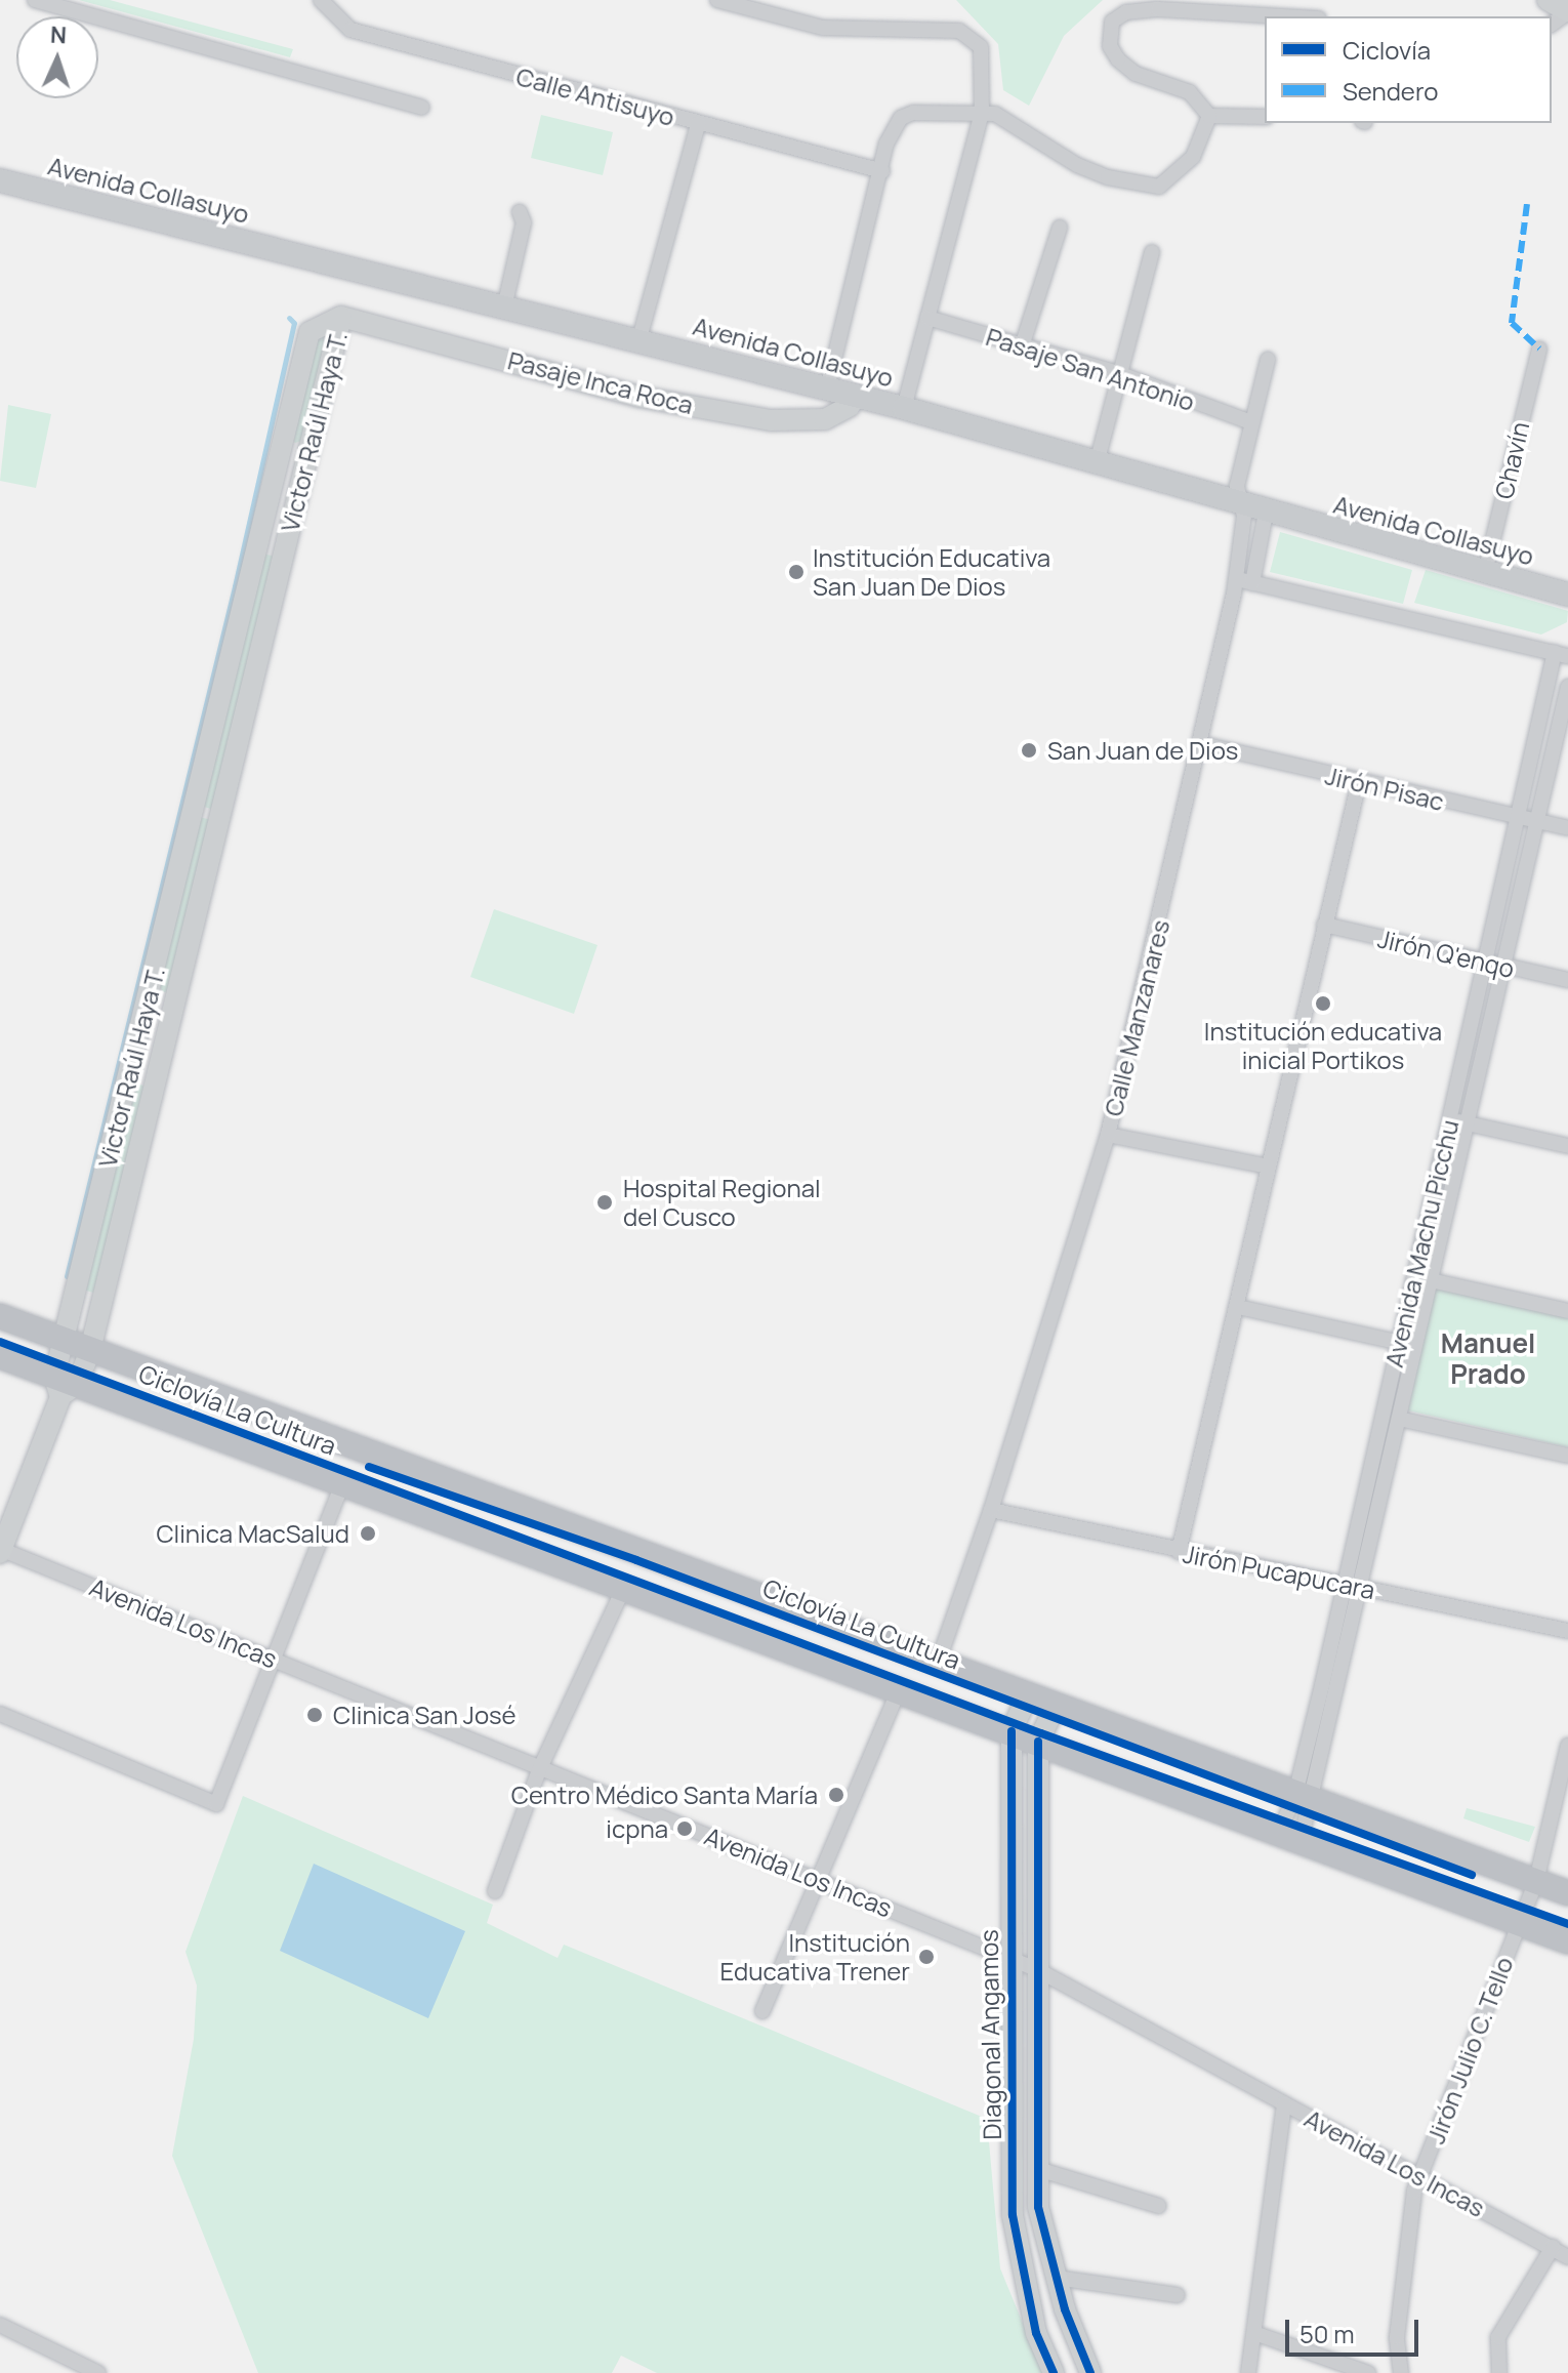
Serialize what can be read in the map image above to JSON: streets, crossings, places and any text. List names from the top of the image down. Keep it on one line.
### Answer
{"streets":{"main road":["Avenida Collasuyo"],"street":["Calle Antisuyo","Pasaje San Antonio","Pasaje Inca Roca","Victor Raúl Haya T.","Chavín","Jirón Pisac","Jirón Q'enqo","Calle Manzanares","Avenida Machu Picchu","Jirón Pucapucara","Avenida Los Incas","Diagonal Angamos","Jirón Julio C. Tello"],"cycle path":["Ciclovía La Cultura"]},"crossings":[["Avenida Collasuyo","Pasaje Inca Roca"],["Avenida Collasuyo","Chavín"],["Avenida Collasuyo","Calle Manzanares"],["Pasaje San Antonio","Calle Manzanares"],["Pasaje Inca Roca","Victor Raúl Haya T."],["Jirón Pisac","Calle Manzanares"],["Jirón Pisac","Avenida Machu Picchu"],["Jirón Q'enqo","Avenida Machu Picchu"],["Calle Manzanares","Jirón Pucapucara"],["Avenida Machu Picchu","Jirón Pucapucara"],["Avenida Los Incas","Diagonal Angamos"],["Avenida Los Incas","Jirón Julio C. Tello"]],"districts":["Manuel Prado"],"places":["Institución Educativa San Juan De Dios","San Juan de Dios","Institución educativa inicial Portikos","Hospital Regional del Cusco","Clinica MacSalud","Clinica San José","Centro Médico Santa María","icpna","Institución Educativa Trener"],"legend":["Ciclovía","Sendero"],"scale_bar":"50 m","north":"top"}
